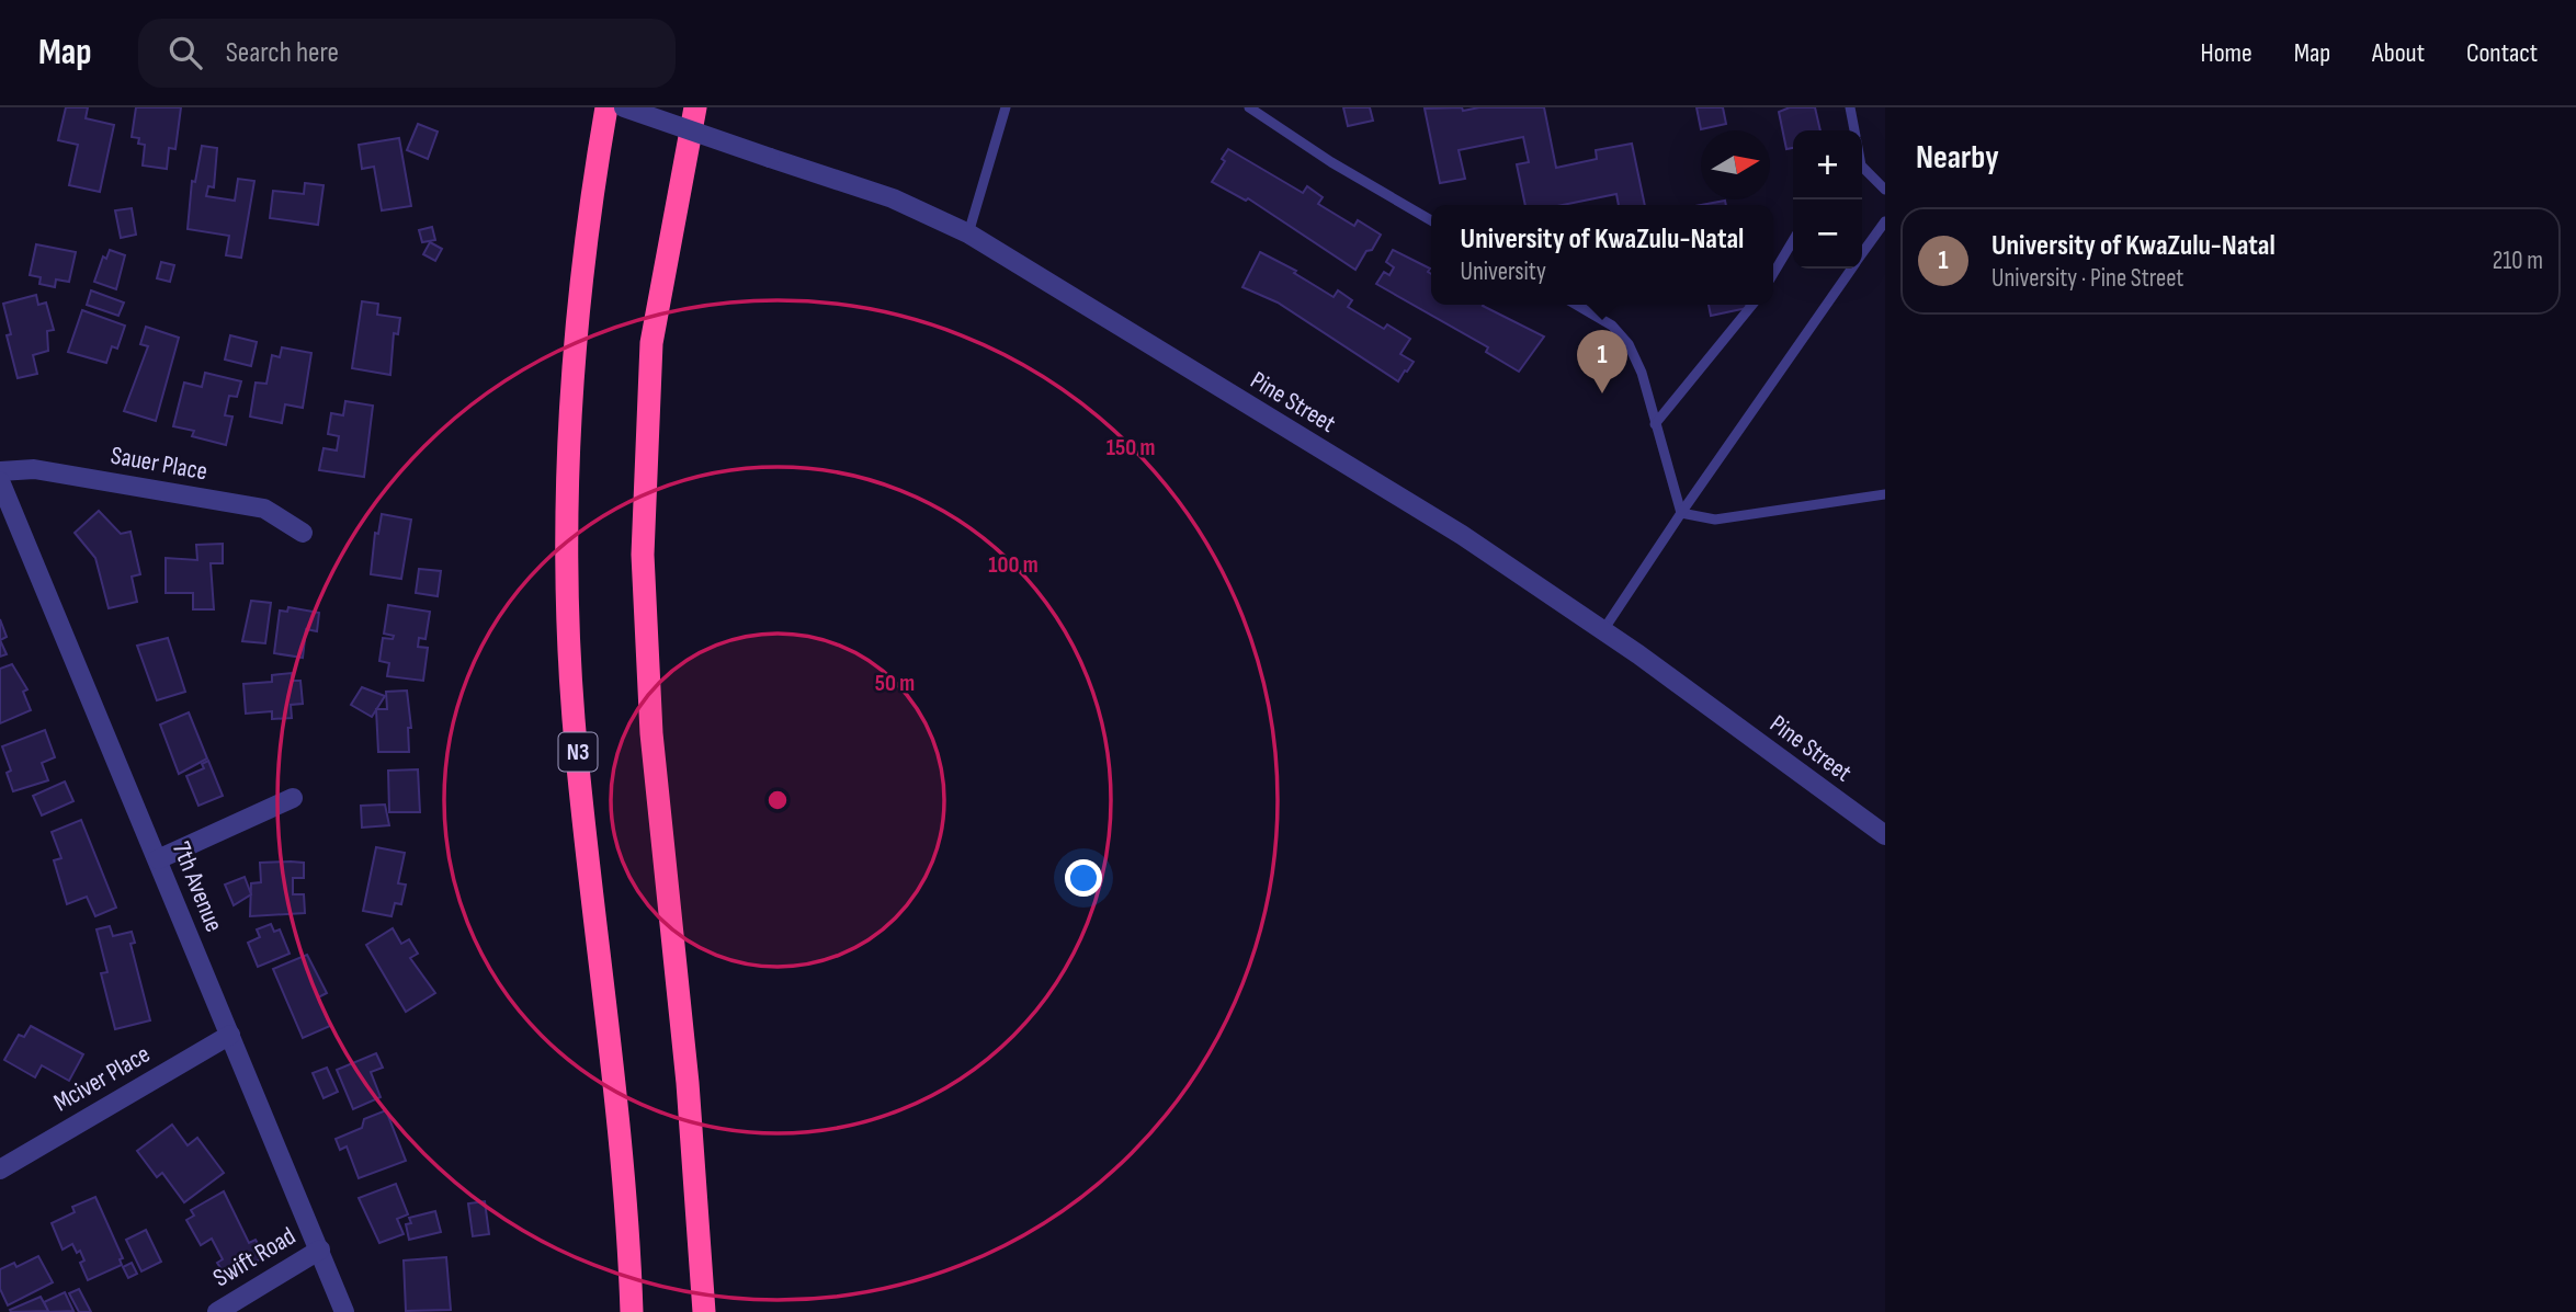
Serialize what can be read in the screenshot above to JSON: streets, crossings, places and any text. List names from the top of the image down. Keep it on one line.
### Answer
{"streets":{"highway":["N3"],"street":["Pine Street","Sauer Place","7th Avenue","Mciver Place","Swift Road"]},"crossings":[["7th Avenue","Mciver Place"],["7th Avenue","Swift Road"]],"north":"right","page":{"header":"Map","search":"Search here","nav":["Home","Map","About","Contact"],"heading":"Nearby","map_buttons":["+","−"],"popup":["University of KwaZulu-Natal","University"],"list":[{"mark":"1","name":"University of KwaZulu-Natal","note":"University · Pine Street","value":"210 m"}],"pins":"1"},"rings":["150 m","100 m","50 m"]}
